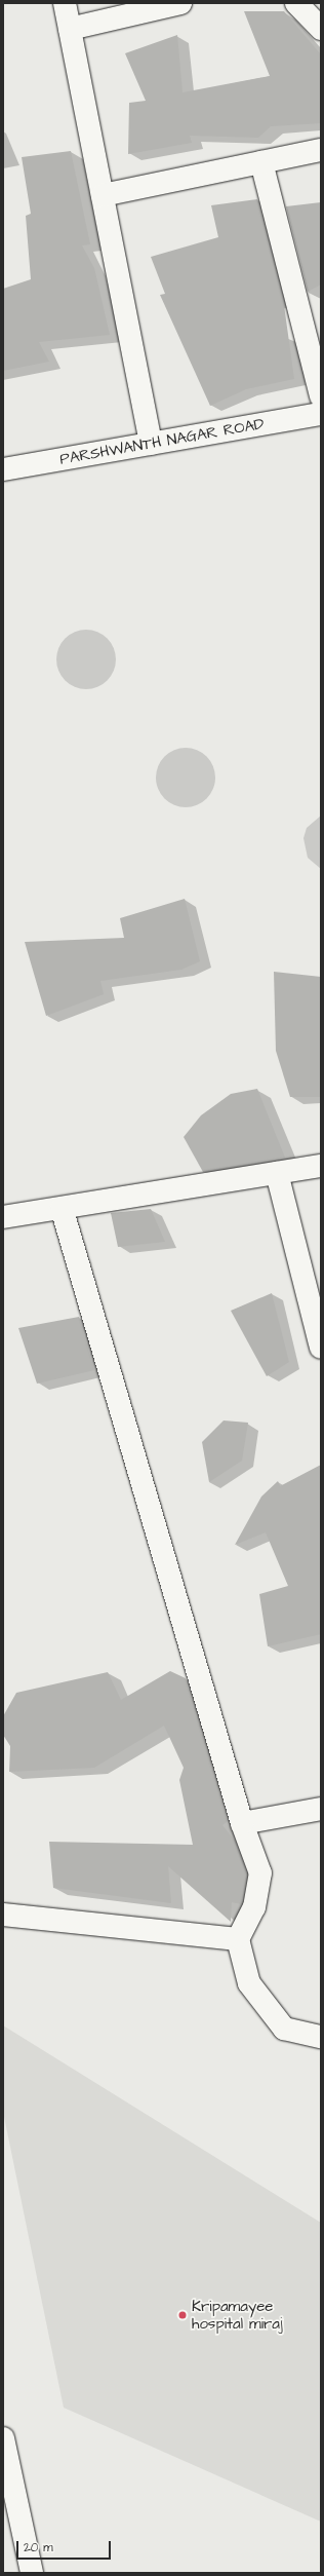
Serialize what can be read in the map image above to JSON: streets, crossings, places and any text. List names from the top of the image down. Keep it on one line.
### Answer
{"streets":{"main road":["PARSHWANTH NAGAR ROAD"]},"places":["Kripamayee hospital miraj"],"scale_bar":"20 m"}
